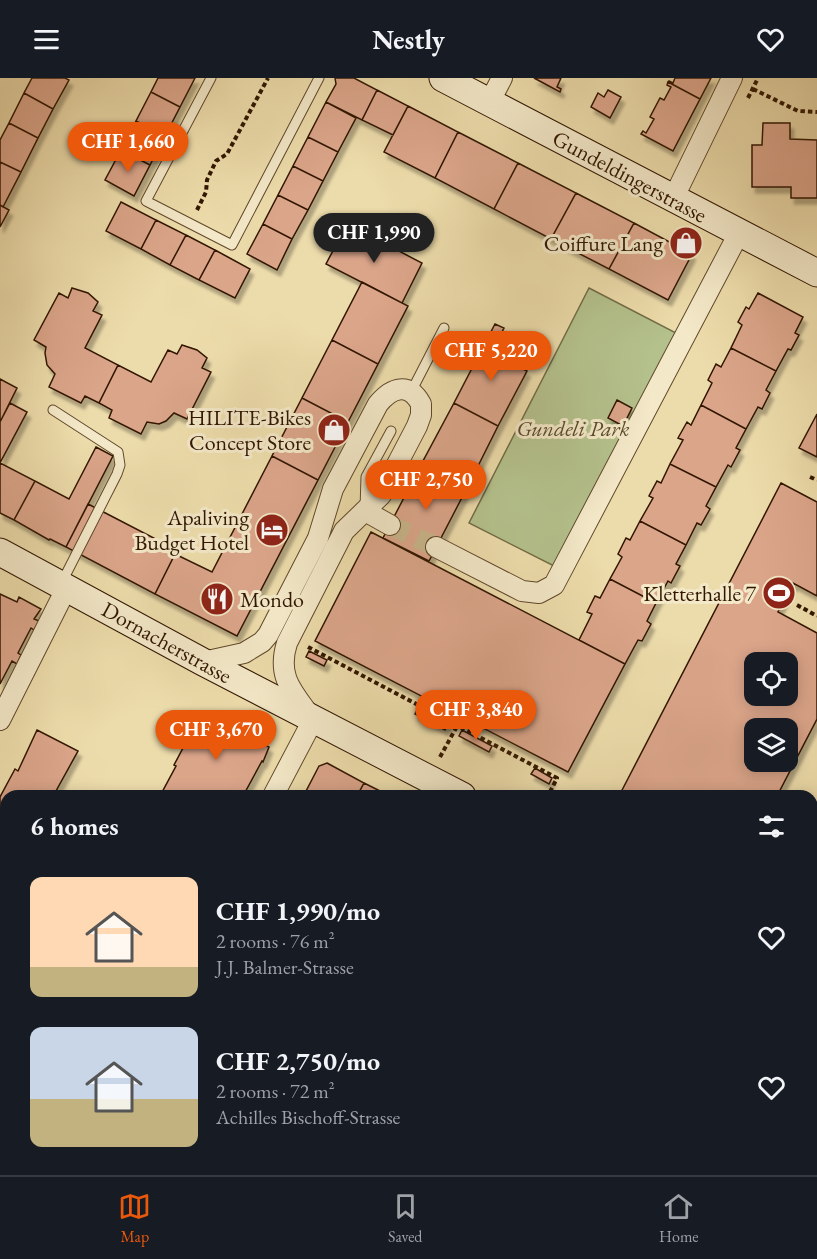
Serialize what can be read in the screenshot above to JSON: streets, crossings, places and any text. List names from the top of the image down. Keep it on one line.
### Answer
{"streets":{"main road":["Gundeldingerstrasse","Dornacherstrasse"]},"parks":["Gundeli Park"],"places":{"shop":["Coiffure Lang","HILITE-Bikes Concept Store"],"hotel":["Apaliving Budget Hotel"],"sports":["Kletterhalle 7"],"restaurant":["Mondo"]},"page":{"header":"Nestly","price":["CHF 1,660","CHF 1,990","CHF 5,220","CHF 2,750","CHF 3,840","CHF 3,670"],"heading":"6 homes","list":[{"name":"CHF 1,990/mo","note":"2 rooms · 76 m² · J.J. Balmer-Strasse"},{"name":"CHF 2,750/mo","note":"2 rooms · 72 m² · Achilles Bischoff-Strasse"}],"tabs":["Map","Saved","Home"]}}
